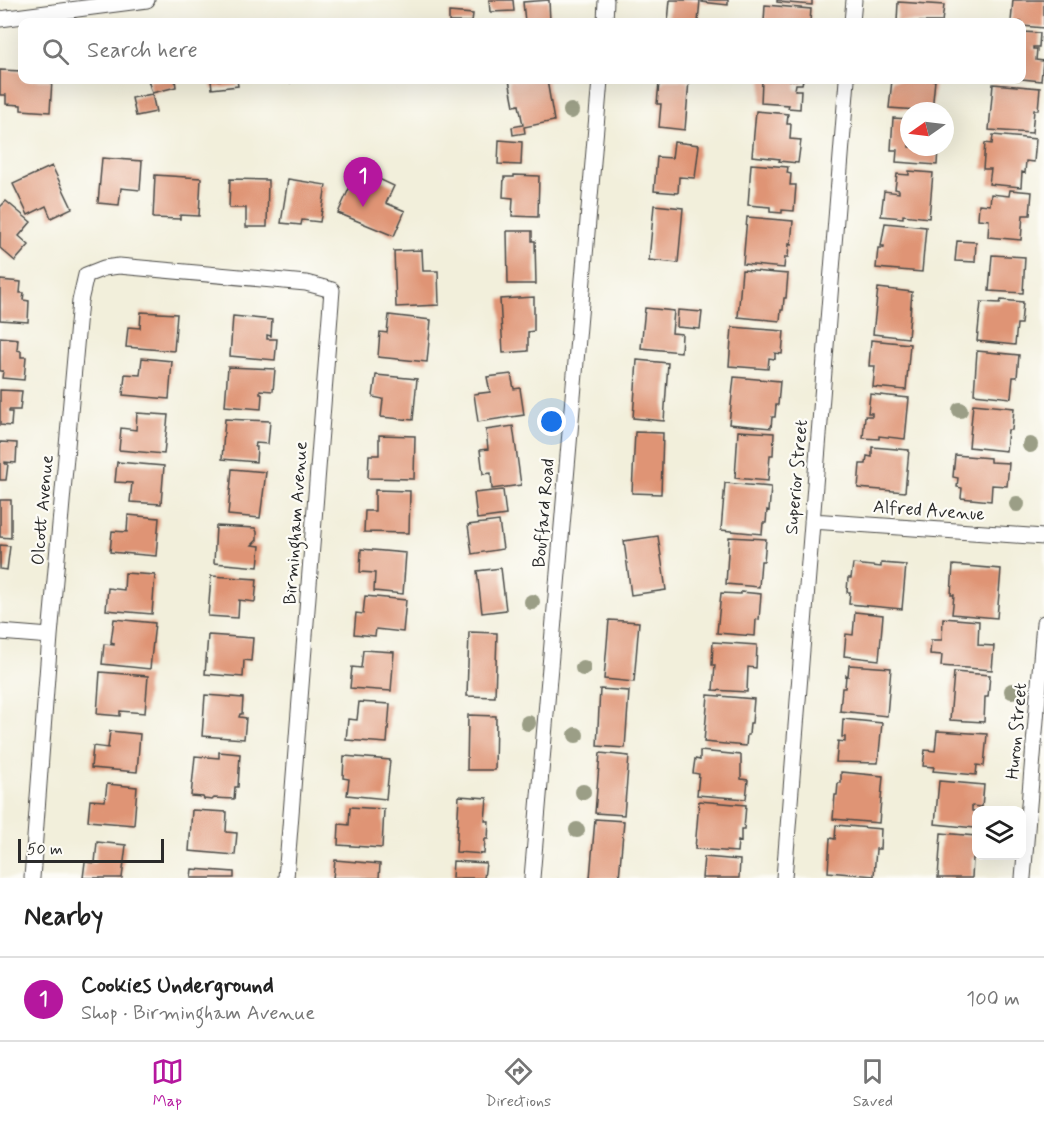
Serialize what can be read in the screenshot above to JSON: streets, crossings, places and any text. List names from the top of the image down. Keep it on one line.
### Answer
{"streets":{"street":["Superior Street","Olcott Avenue","Alfred Avenue","Bouffard Road","Birmingham Avenue","Huron Street"]},"crossings":[["Superior Street","Alfred Avenue"],["Olcott Avenue","Birmingham Avenue"]],"scale_bar":"50 m","north":"left","page":{"search":"Search here","pins":"1","scale":"50 m","heading":"Nearby","list":[{"mark":"1","name":"Cookies Underground","note":"Shop · Birmingham Avenue","value":"100 m"}],"nav":["Map","Directions","Saved"]}}
